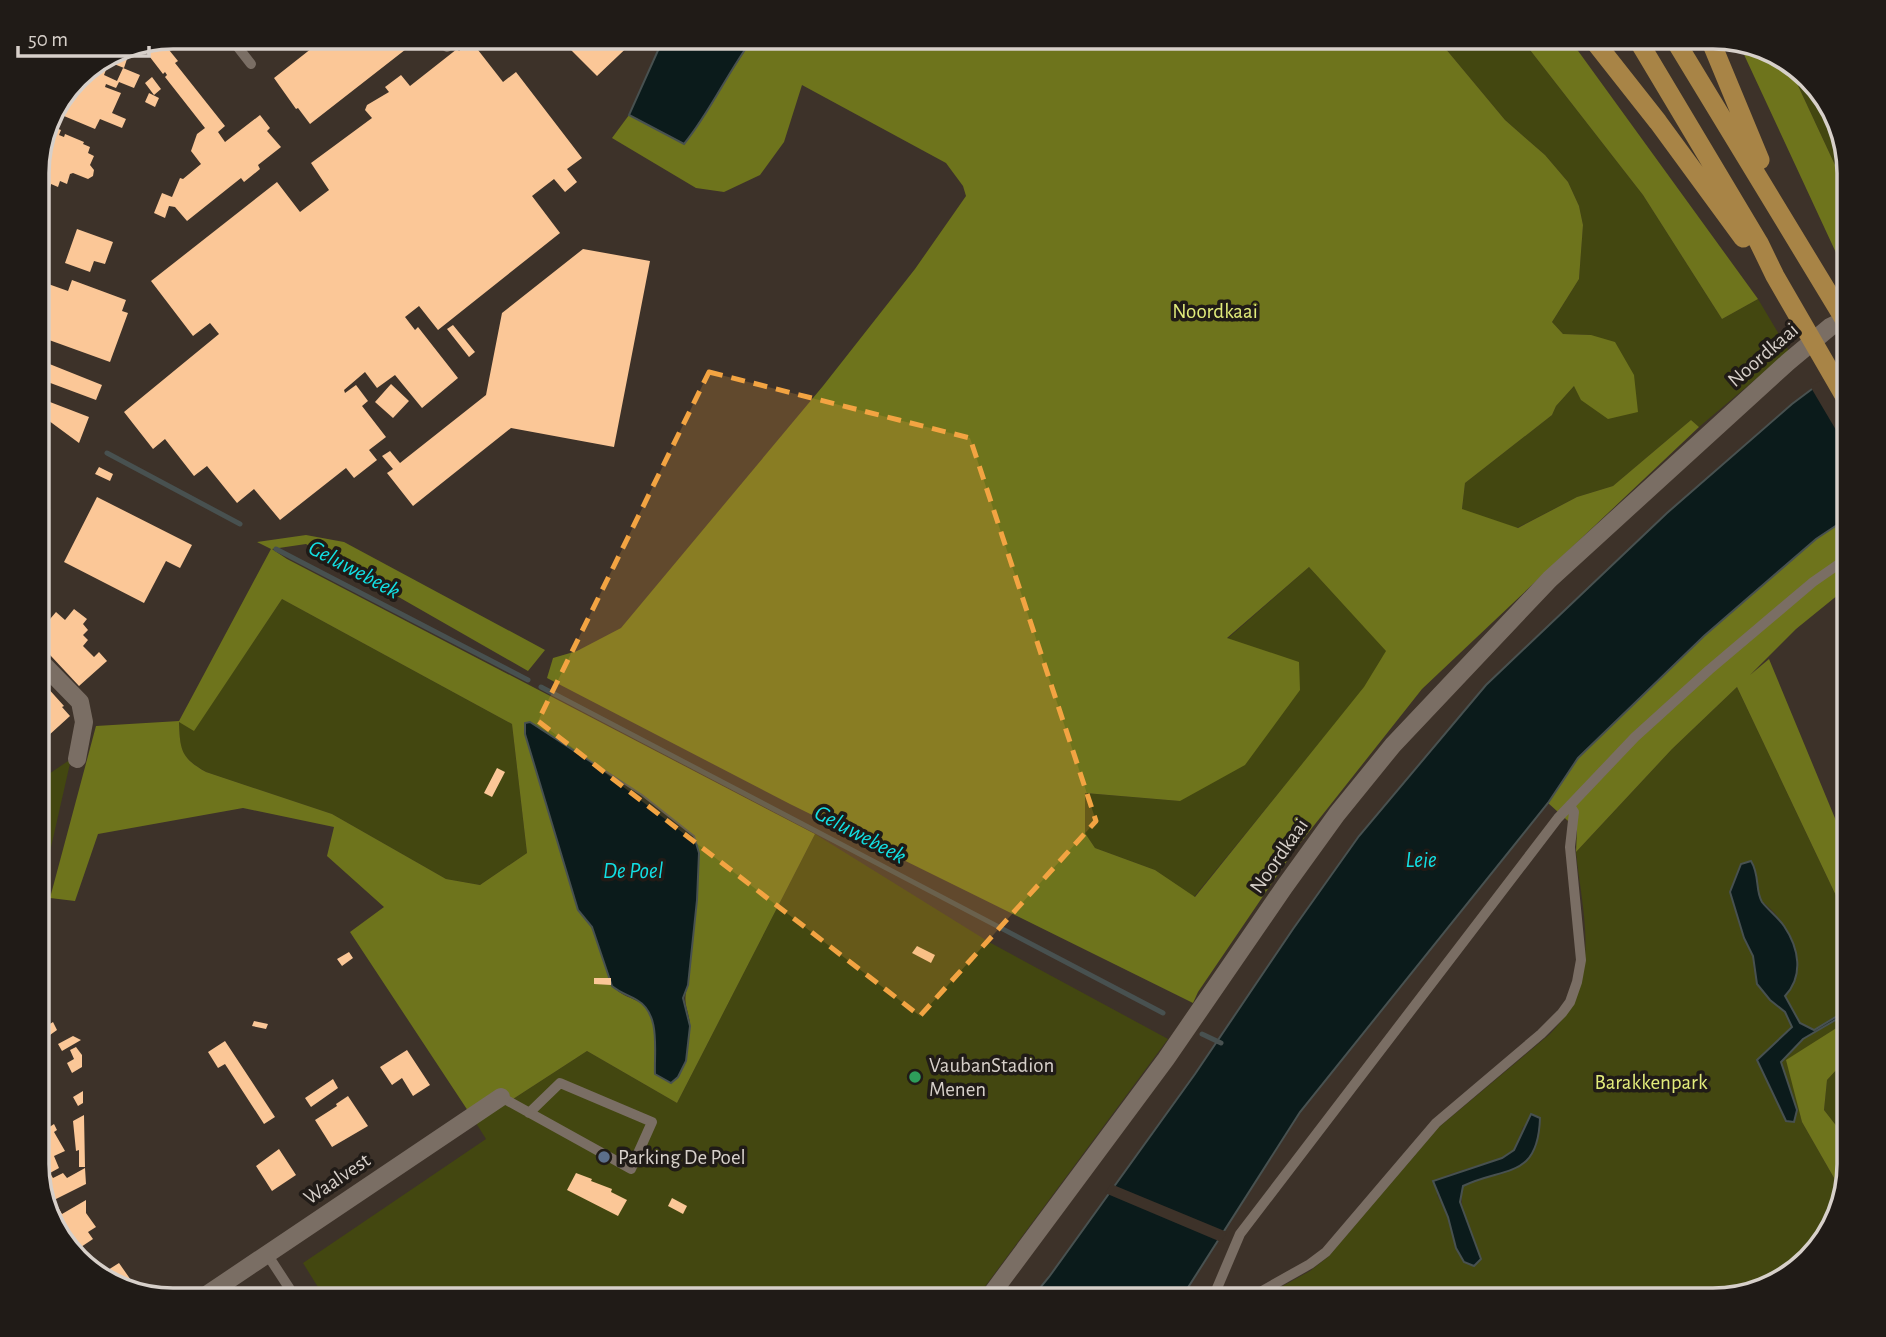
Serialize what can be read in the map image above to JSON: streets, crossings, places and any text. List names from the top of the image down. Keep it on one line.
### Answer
{"streets":{"street":["Noordkaai","Waalvest"]},"water":["Geluwebeek","Leie","De Poel"],"parks":["Noordkaai","Barakkenpark"],"places":["VaubanStadion Menen","Parking De Poel"],"scale_bar":"50 m"}
